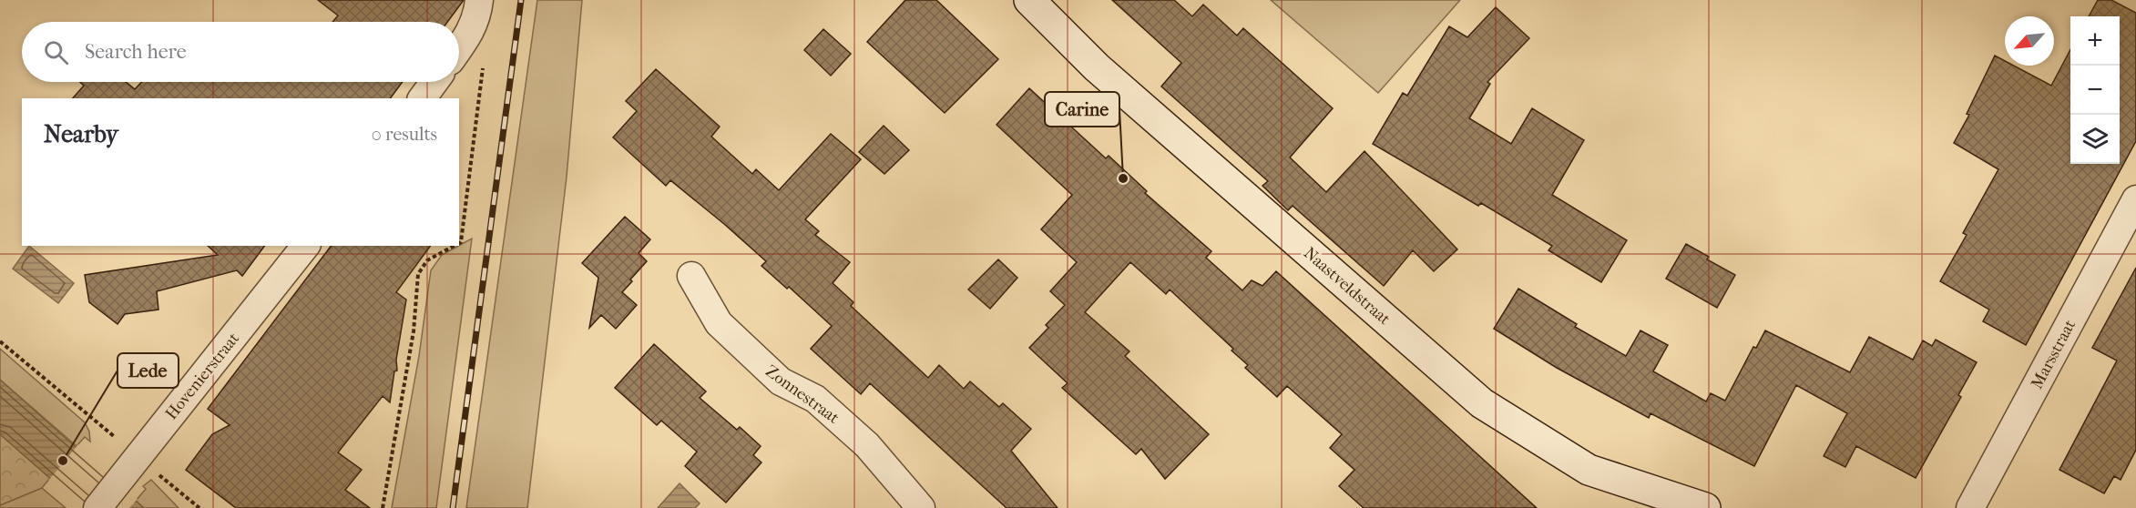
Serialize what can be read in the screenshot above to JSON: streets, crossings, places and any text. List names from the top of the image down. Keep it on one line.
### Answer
{"streets":{"street":["Naastveldstraat","Marsstraat","Hovenierstraat","Zonnestraat"]},"places":["Carine","Lede"],"north":"bottom left","page":{"map_buttons":["+","−"],"search":"Search here","heading":["Nearby","0 results"]}}
